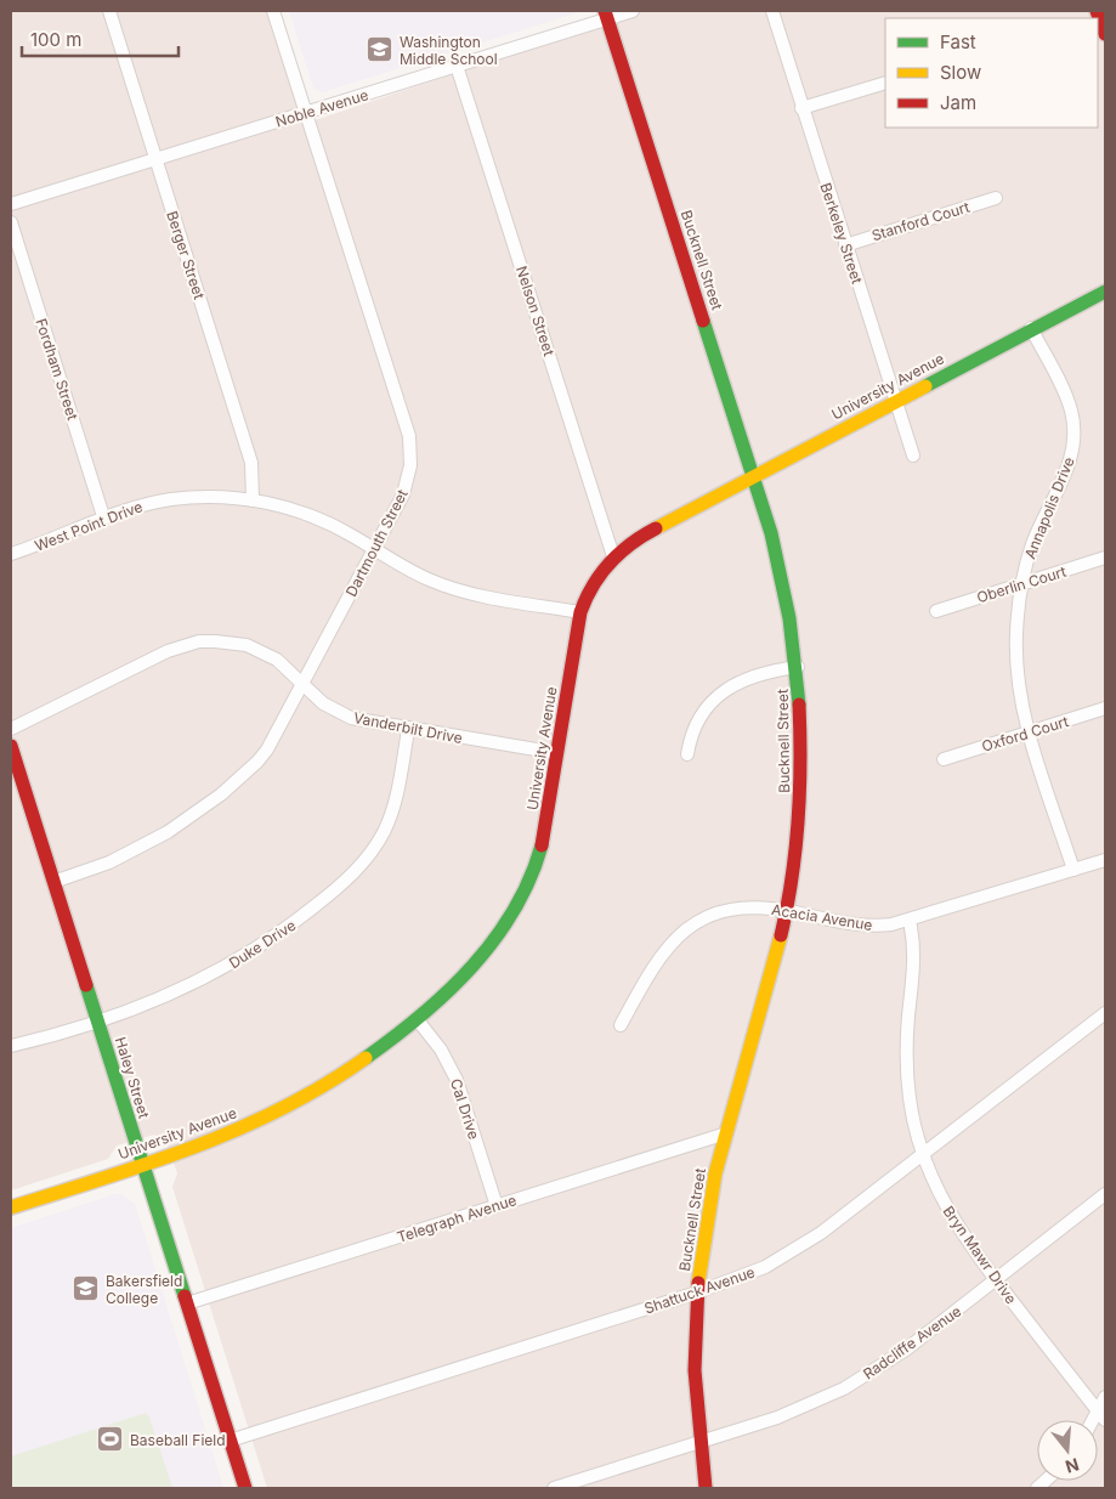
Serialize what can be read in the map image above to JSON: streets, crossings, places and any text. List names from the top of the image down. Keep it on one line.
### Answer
{"streets":{"street":["Noble Avenue","Stanford Court","Berkeley Street","Berger Street","Bucknell Street","Nelson Street","Fordham Street","University Avenue","Annapolis Drive","West Point Drive","Dartmouth Street","Oberlin Court","Vanderbilt Drive","Oxford Court","Acacia Avenue","Duke Drive","Haley Street","Cal Drive","Telegraph Avenue","Bryn Mawr Drive","Shattuck Avenue","Radcliffe Avenue"]},"crossings":[["Noble Avenue","Berger Street"],["Noble Avenue","Bucknell Street"],["Noble Avenue","Nelson Street"],["Noble Avenue","Dartmouth Street"],["Stanford Court","Berkeley Street"],["Berkeley Street","University Avenue"],["Berger Street","West Point Drive"],["Bucknell Street","University Avenue"],["Bucknell Street","Acacia Avenue"],["Bucknell Street","Telegraph Avenue"],["Bucknell Street","Shattuck Avenue"],["Bucknell Street","Radcliffe Avenue"],["Nelson Street","University Avenue"],["Fordham Street","West Point Drive"],["University Avenue","Annapolis Drive"],["University Avenue","West Point Drive"],["University Avenue","Vanderbilt Drive"],["University Avenue","Haley Street"],["University Avenue","Cal Drive"],["Annapolis Drive","Oberlin Court"],["Annapolis Drive","Oxford Court"],["Annapolis Drive","Acacia Avenue"],["West Point Drive","Dartmouth Street"],["Dartmouth Street","Vanderbilt Drive"],["Dartmouth Street","Haley Street"],["Vanderbilt Drive","Duke Drive"],["Acacia Avenue","Bryn Mawr Drive"],["Duke Drive","Haley Street"],["Haley Street","Telegraph Avenue"],["Haley Street","Shattuck Avenue"],["Cal Drive","Telegraph Avenue"],["Bryn Mawr Drive","Shattuck Avenue"],["Bryn Mawr Drive","Radcliffe Avenue"]],"places":{"school or university":["Washington Middle School","Bakersfield College"],"sports":["Baseball Field"]},"legend":["Fast","Slow","Jam"],"scale_bar":"100 m","north":"bottom"}
